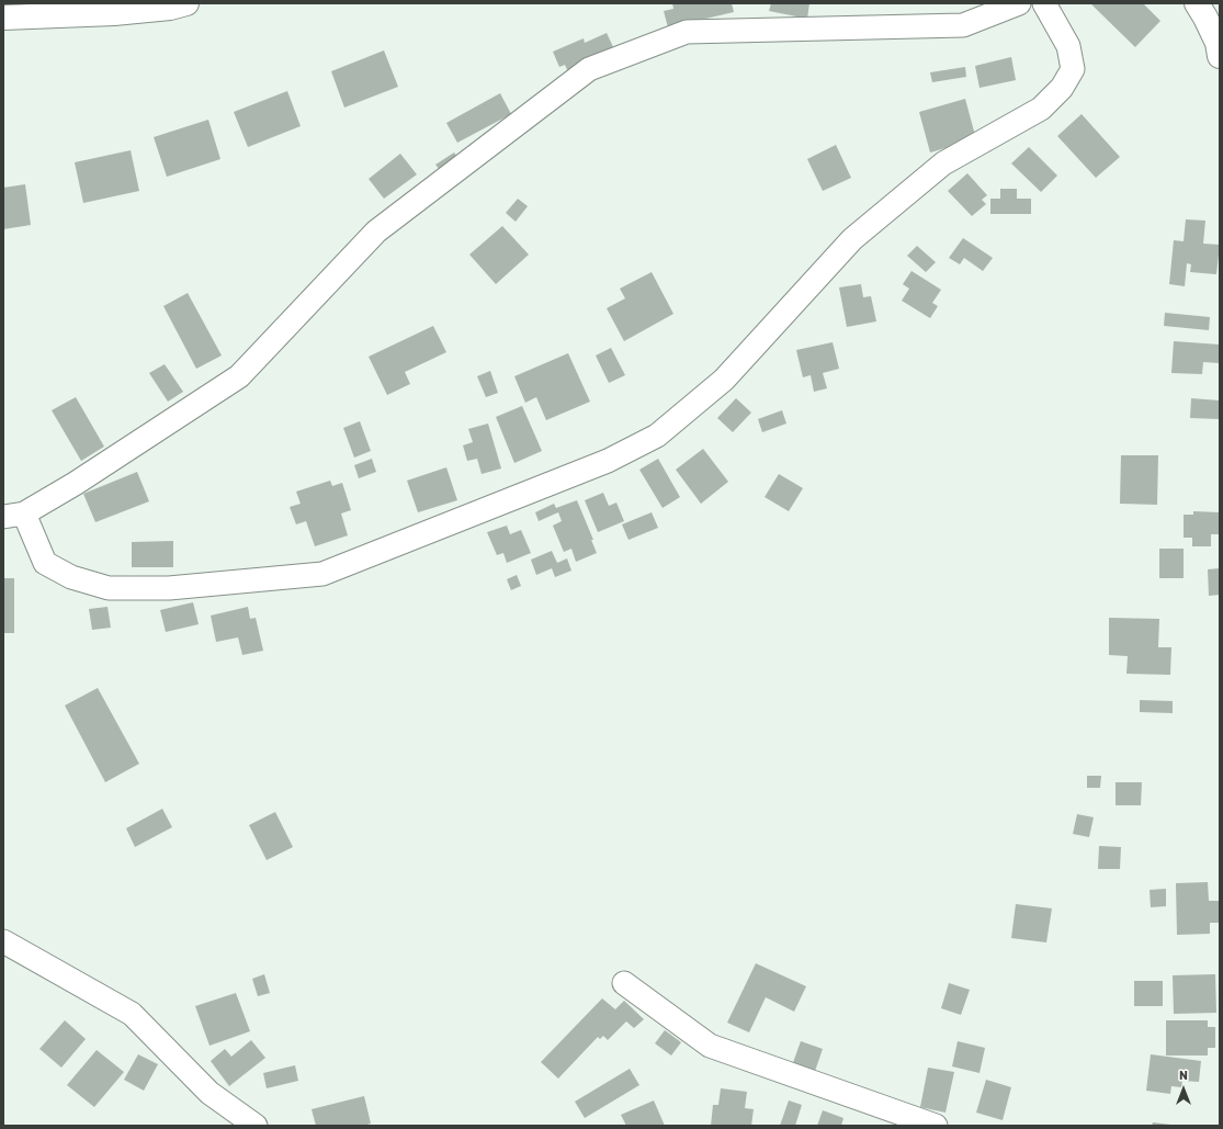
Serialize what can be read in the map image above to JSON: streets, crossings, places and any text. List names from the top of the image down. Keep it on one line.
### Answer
{"north":"top"}
